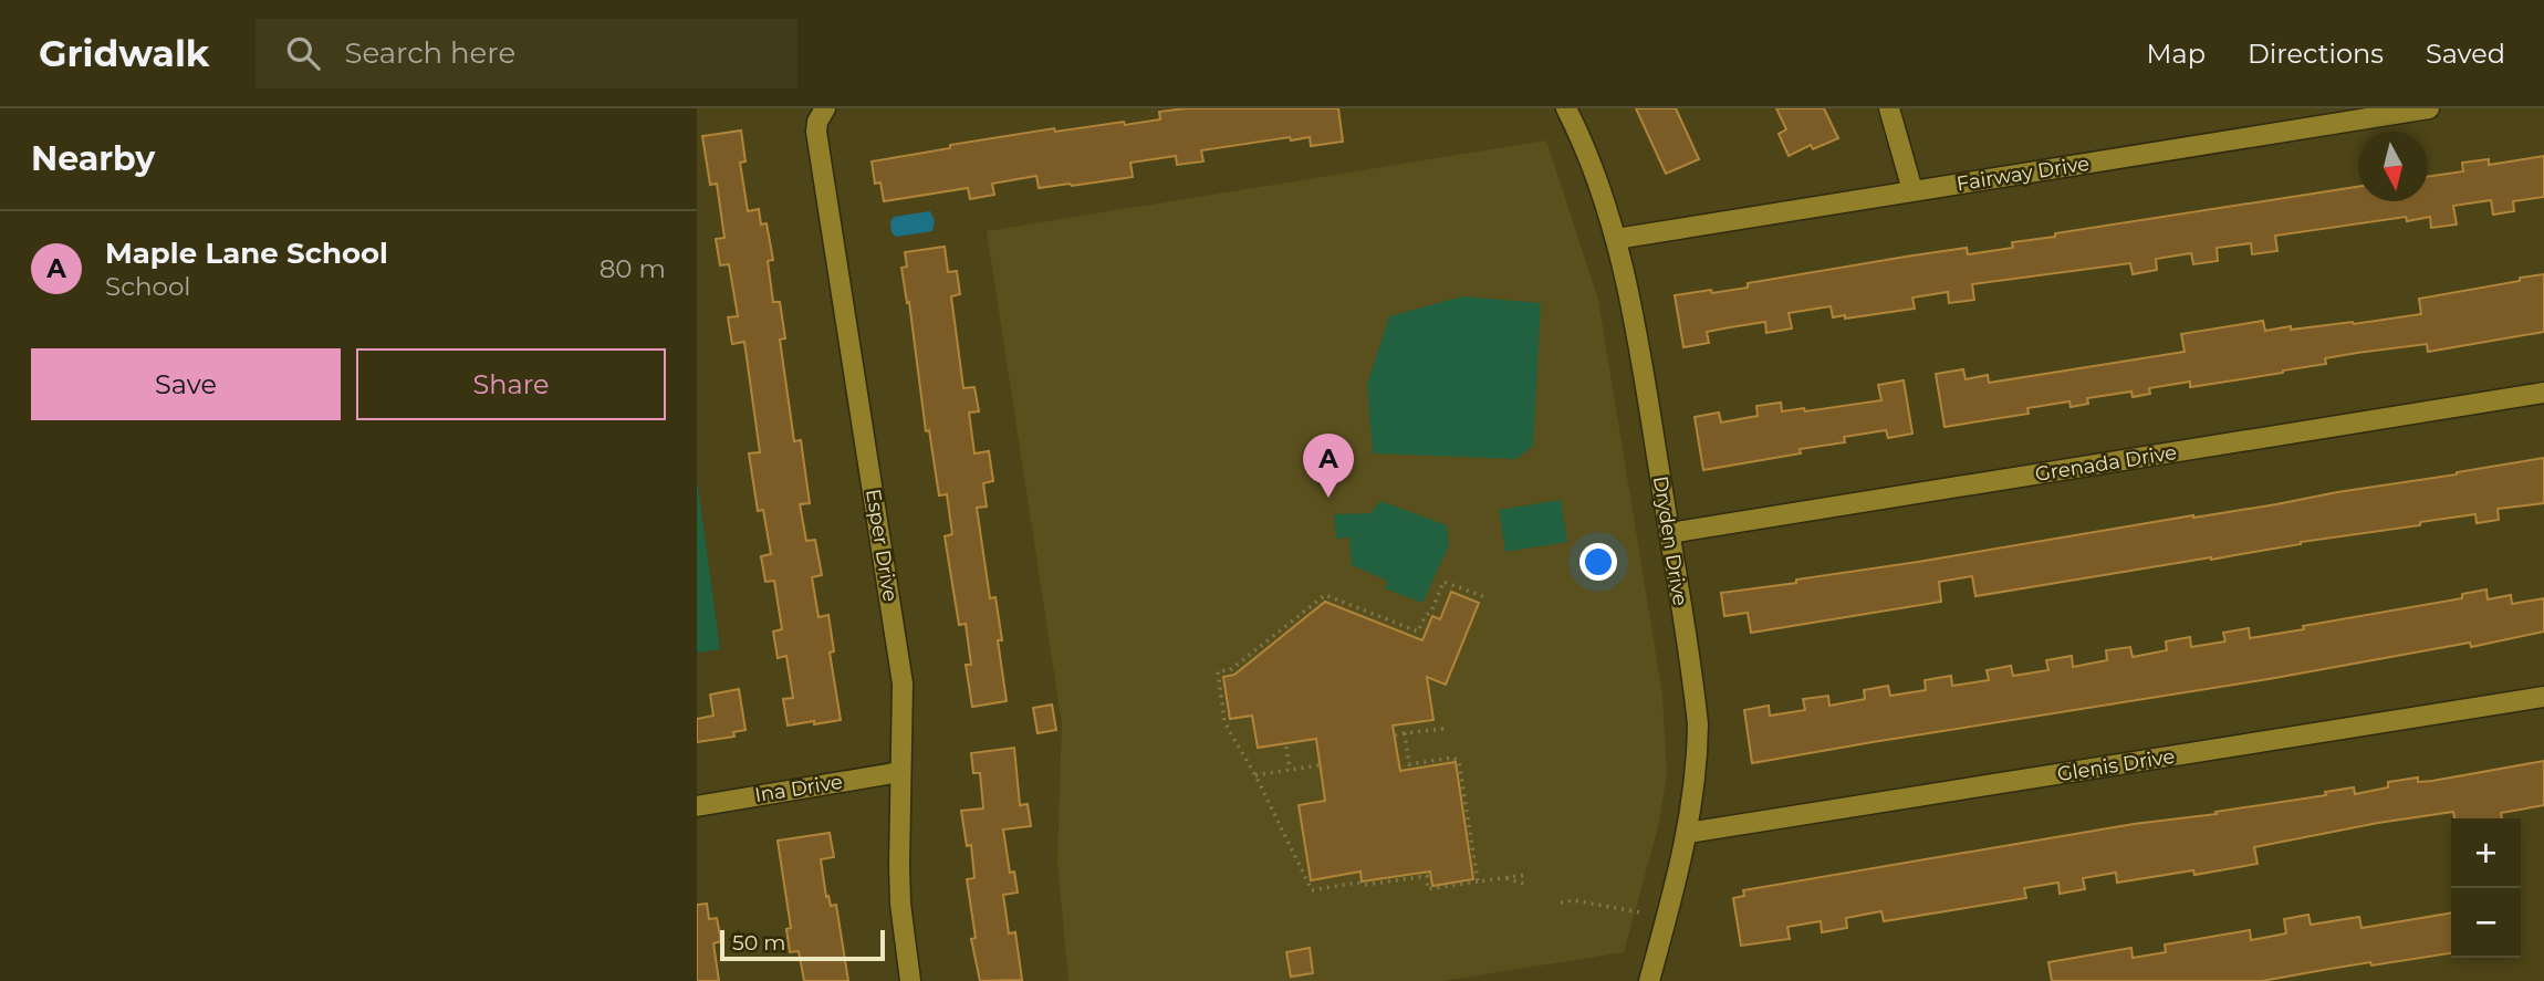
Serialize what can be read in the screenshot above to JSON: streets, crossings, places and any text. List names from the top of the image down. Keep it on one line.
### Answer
{"streets":{"street":["Fairway Drive","Grenada Drive","Dryden Drive","Esper Drive","Glenis Drive","Ina Drive"]},"crossings":[["Fairway Drive","Dryden Drive"],["Grenada Drive","Dryden Drive"],["Dryden Drive","Glenis Drive"],["Esper Drive","Ina Drive"]],"scale_bar":"50 m","north":"bottom","page":{"header":"Gridwalk","search":"Search here","nav":["Map","Directions","Saved"],"heading":"Nearby","list":[{"mark":"A","name":"Maple Lane School","note":"School","value":"80 m"}],"buttons":["Save","Share"],"pins":"A","map_buttons":["+","−"],"scale":"50 m"}}
